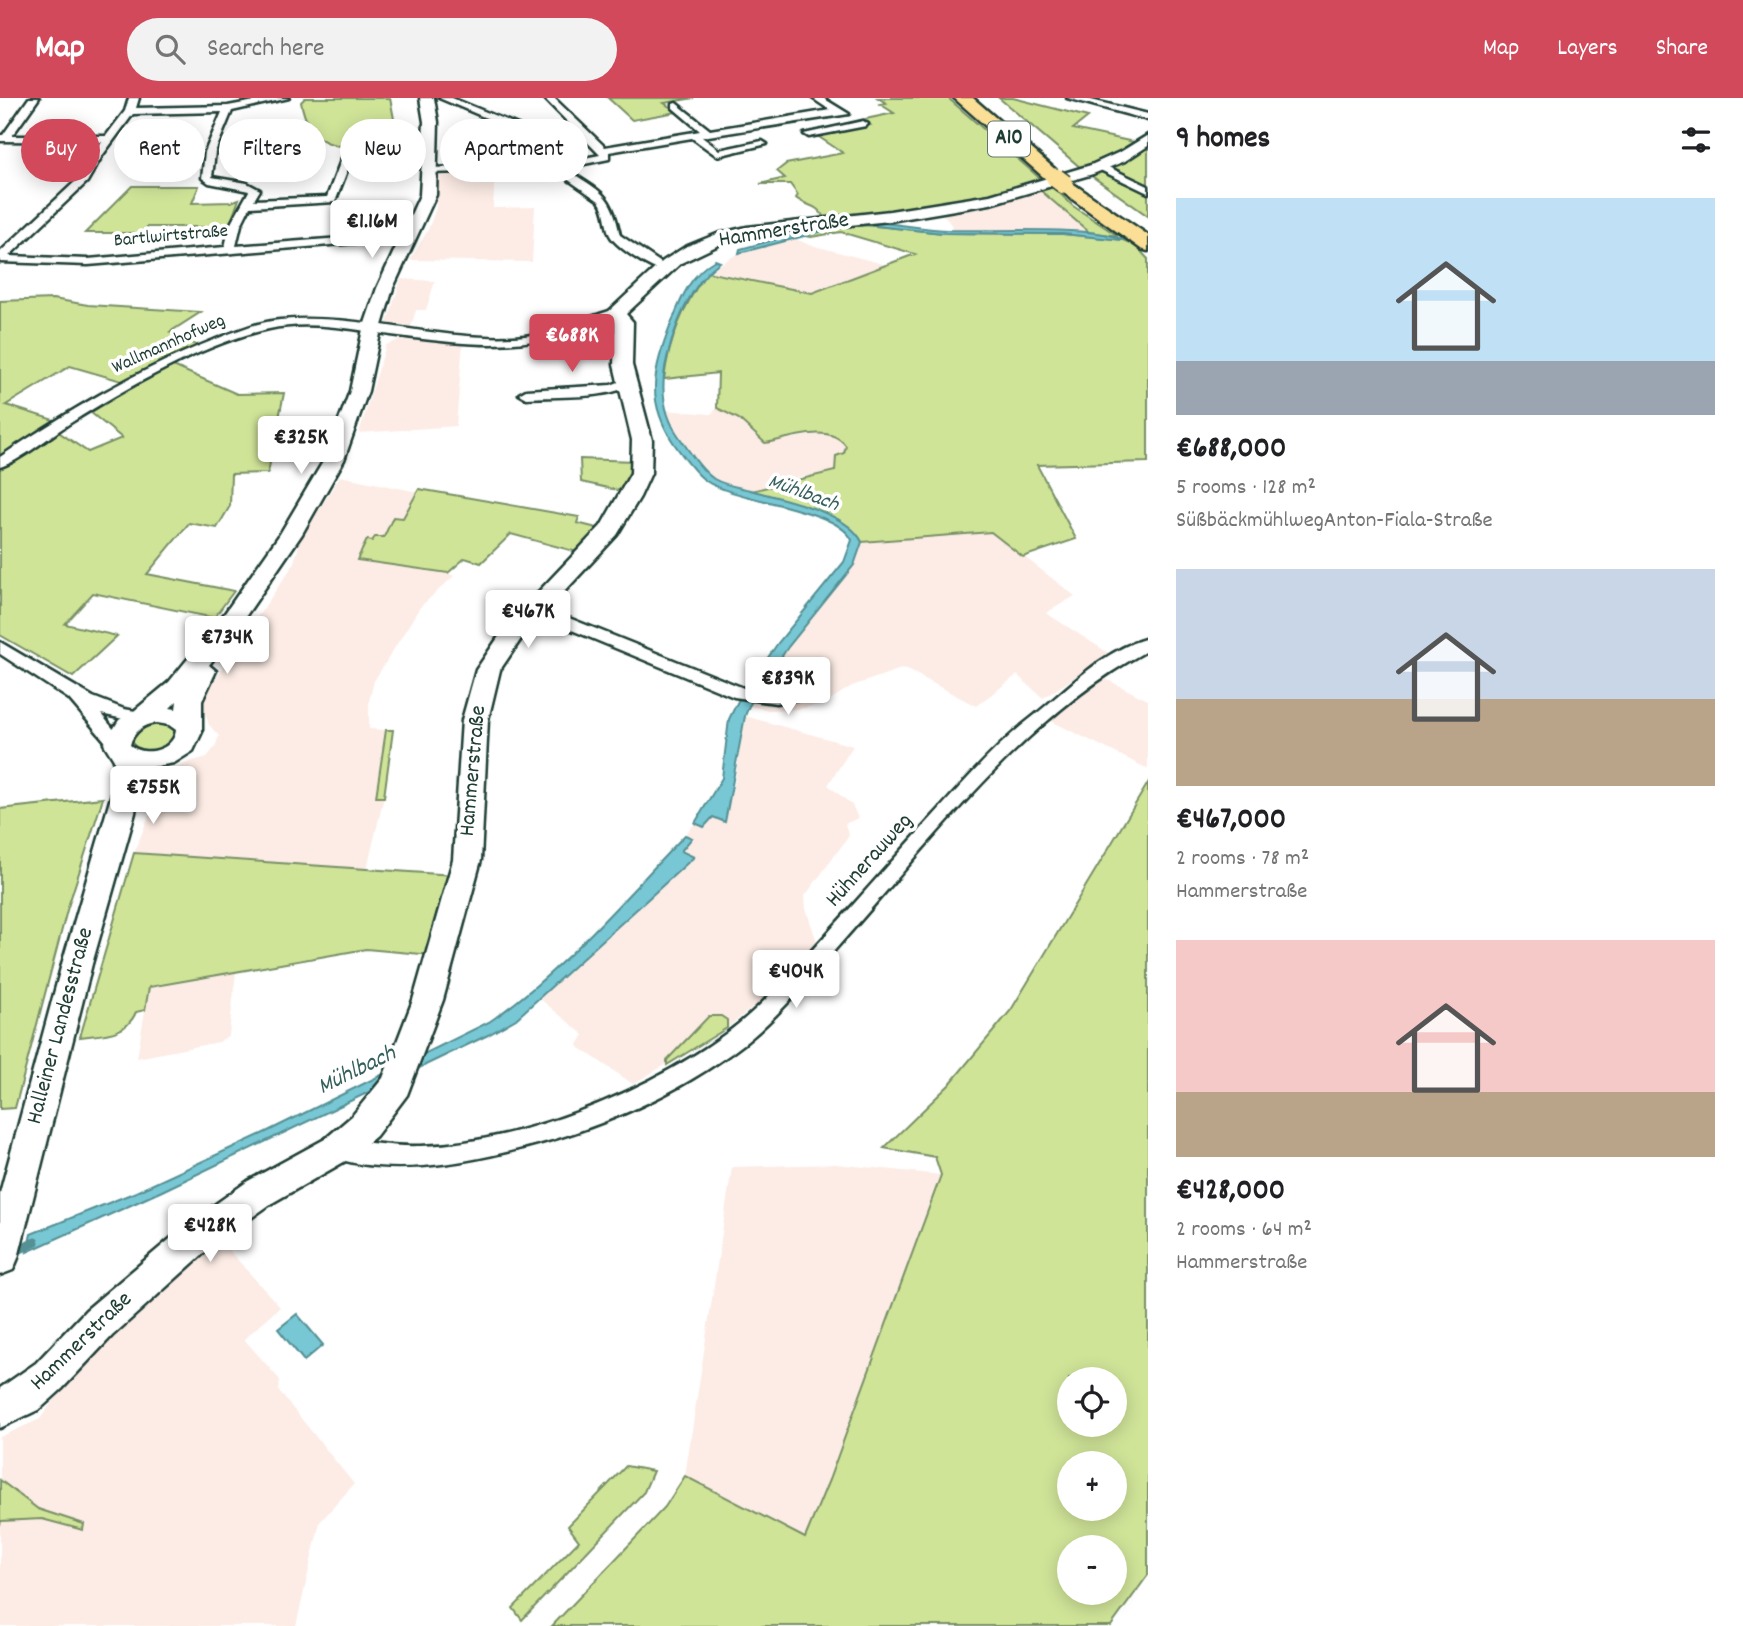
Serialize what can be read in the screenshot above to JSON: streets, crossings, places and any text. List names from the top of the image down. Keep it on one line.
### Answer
{"streets":{"highway":["A10"],"street":["Hammerstraße","Bartlwirtstraße","Wallmannhofweg","Hühnerauweg","Halleiner Landesstraße"]},"crossings":[["Hammerstraße","Wallmannhofweg"],["Hammerstraße","Hühnerauweg"],["Bartlwirtstraße","Halleiner Landesstraße"],["Wallmannhofweg","Halleiner Landesstraße"]],"water":["Mühlbach"],"page":{"header":"Map","search":"Search here","nav":["Map","Layers","Share"],"heading":"9 homes","chip":["Buy","Rent","Filters","New","Apartment"],"list":[{"name":"€688,000","note":"5 rooms · 128 m² · SüßbäckmühlwegAnton-Fiala-Straße"},{"name":"€467,000","note":"2 rooms · 78 m² · Hammerstraße"},{"name":"€428,000","note":"2 rooms · 64 m² · Hammerstraße"}],"price":["€1.16M","€688K","€325K","€467K","€734K","€839K","€755K","€404K","€428K"],"map_buttons":["+","−"]}}
